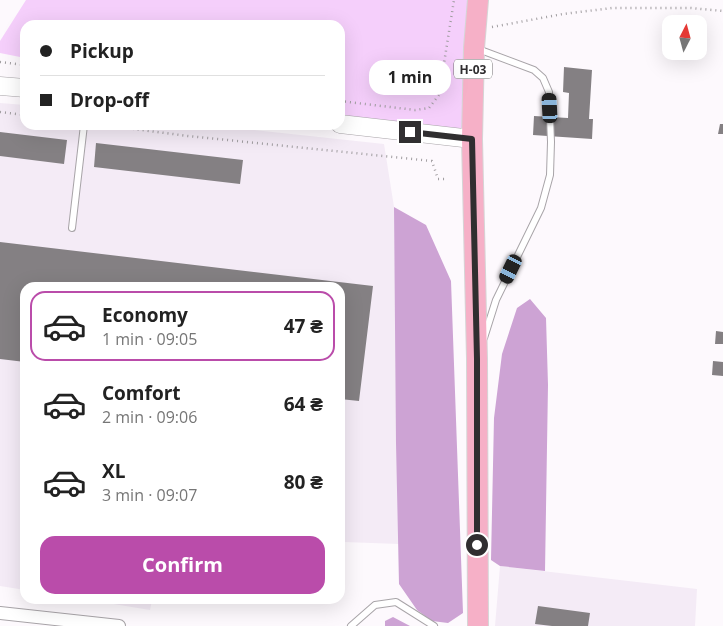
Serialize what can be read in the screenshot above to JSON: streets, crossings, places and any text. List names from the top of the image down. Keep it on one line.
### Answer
{"streets":{"main road":["Н-03"]},"north":"top","page":{"banner":["Pickup","Drop-off"],"bubble":"1 min","list":[{"name":"Economy","note":"1 min · 09:05","value":"47 ₴"},{"name":"Comfort","note":"2 min · 09:06","value":"64 ₴"},{"name":"XL","note":"3 min · 09:07","value":"80 ₴"}],"buttons":"Confirm"}}
